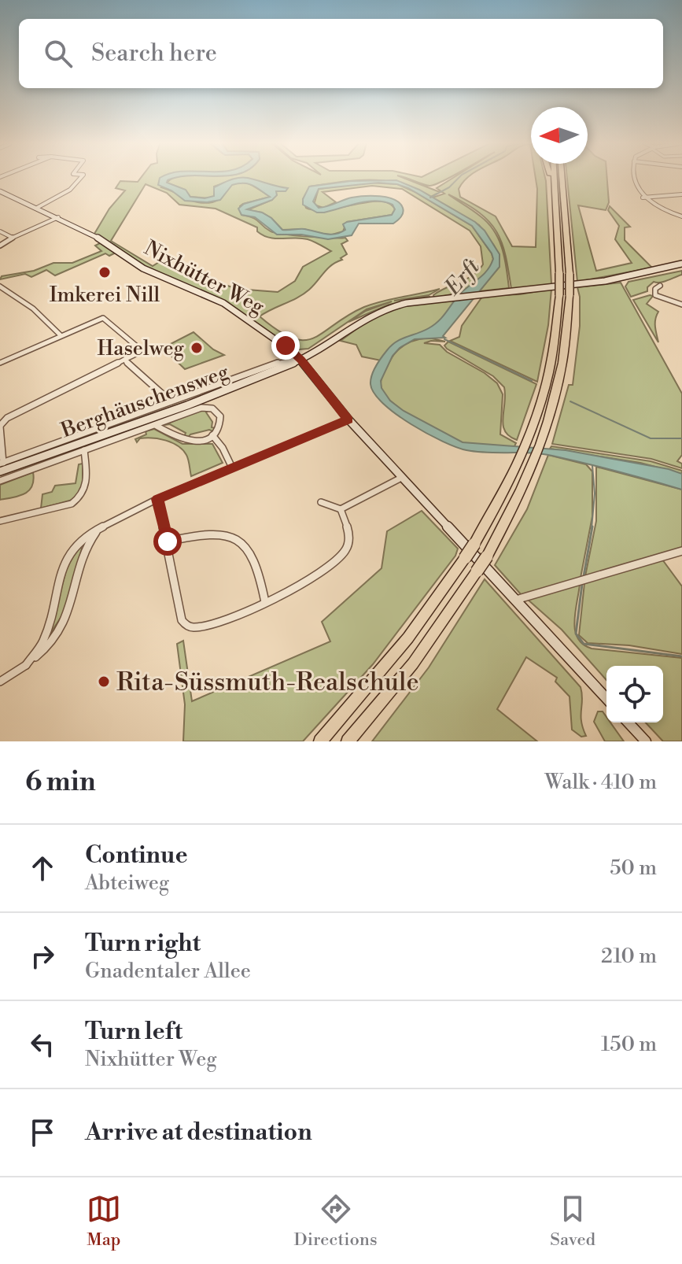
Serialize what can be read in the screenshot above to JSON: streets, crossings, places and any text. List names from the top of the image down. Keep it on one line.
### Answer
{"streets":{"main road":["Nixhütter Weg","Berghäuschensweg"]},"crossings":[["Nixhütter Weg","Berghäuschensweg"]],"water":["Erft"],"places":["Imkerei Nill","Haselweg","Rita-Süssmuth-Realschule"],"north":"left","page":{"search":"Search here","heading":["6 min","Walk · 410 m"],"list":[["Continue","Abteiweg","50 m"],["Turn right","Gnadentaler Allee","210 m"],["Turn left","Nixhütter Weg","150 m"],"Arrive at destination"],"nav":["Map","Directions","Saved"]}}
